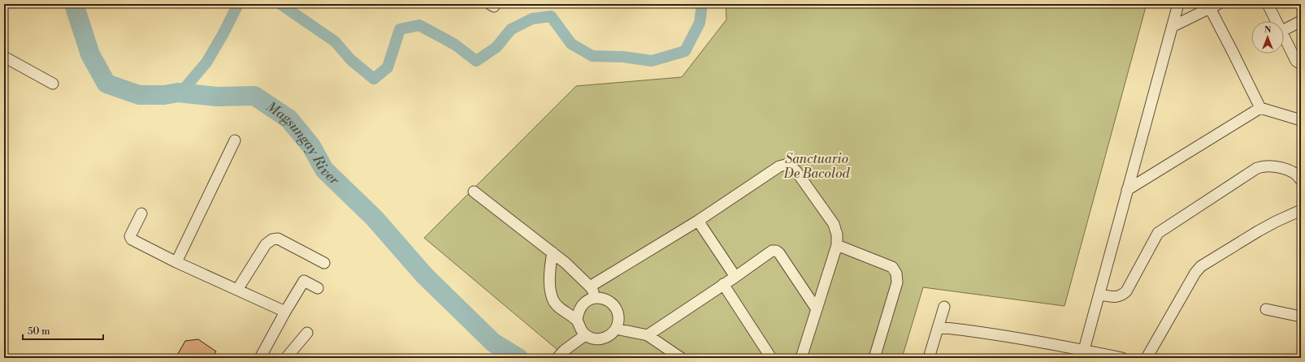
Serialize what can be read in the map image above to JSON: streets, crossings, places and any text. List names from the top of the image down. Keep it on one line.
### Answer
{"water":["Magsungay River"],"parks":["Sanctuario De Bacolod"],"scale_bar":"50 m","north":"top"}
